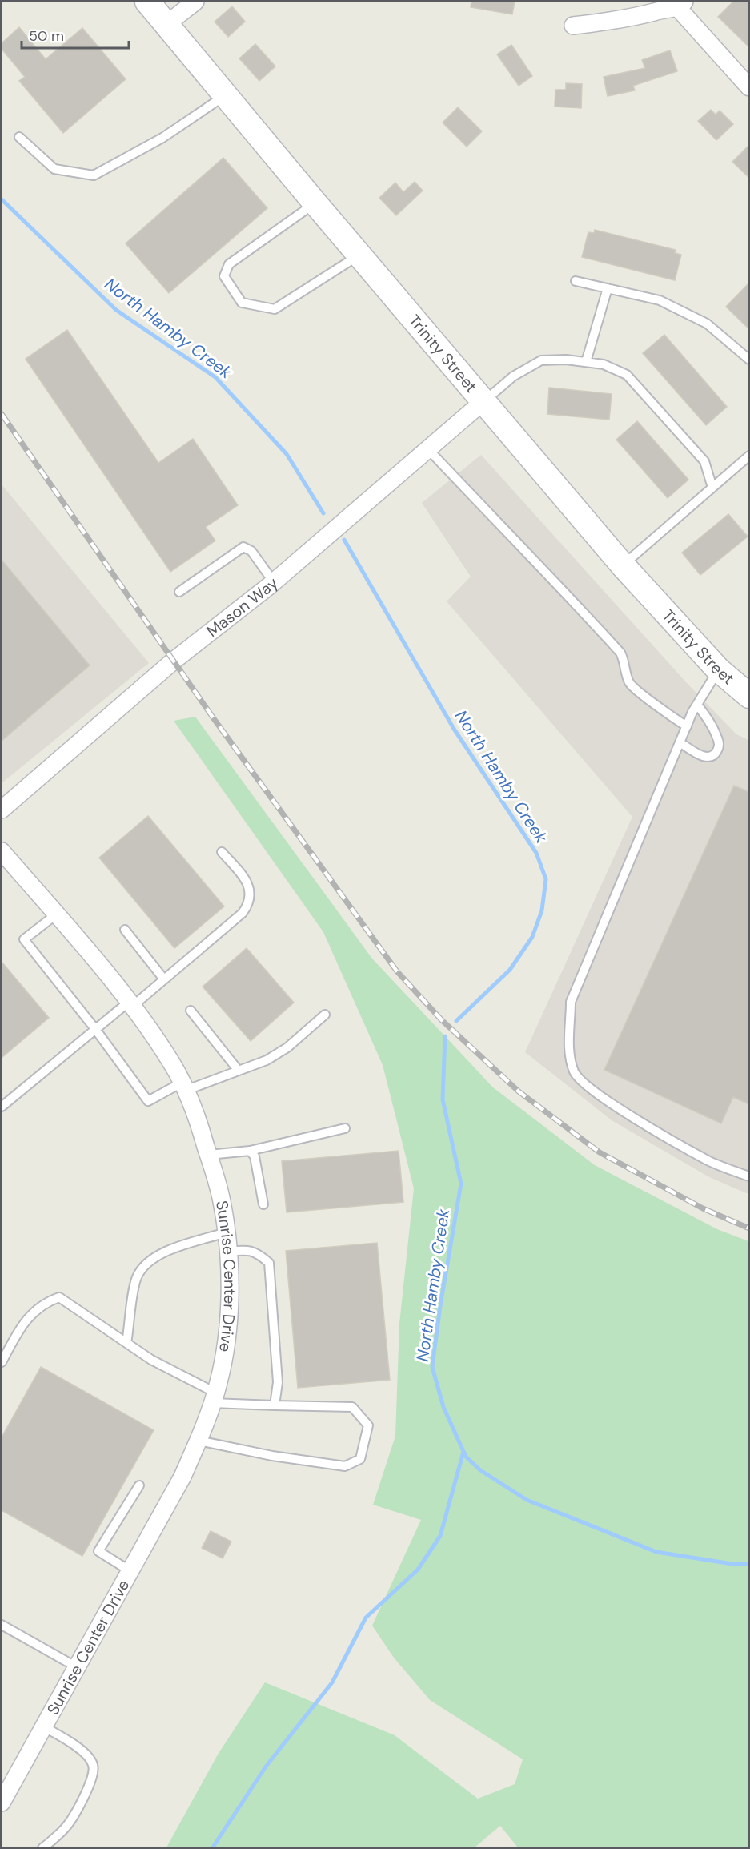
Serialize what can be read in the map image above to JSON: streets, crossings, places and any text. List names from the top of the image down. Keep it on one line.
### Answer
{"streets":{"street":["Trinity Street","Mason Way","Sunrise Center Drive"]},"crossings":[["Trinity Street","Mason Way"]],"water":["North Hamby Creek"],"scale_bar":"50 m"}
